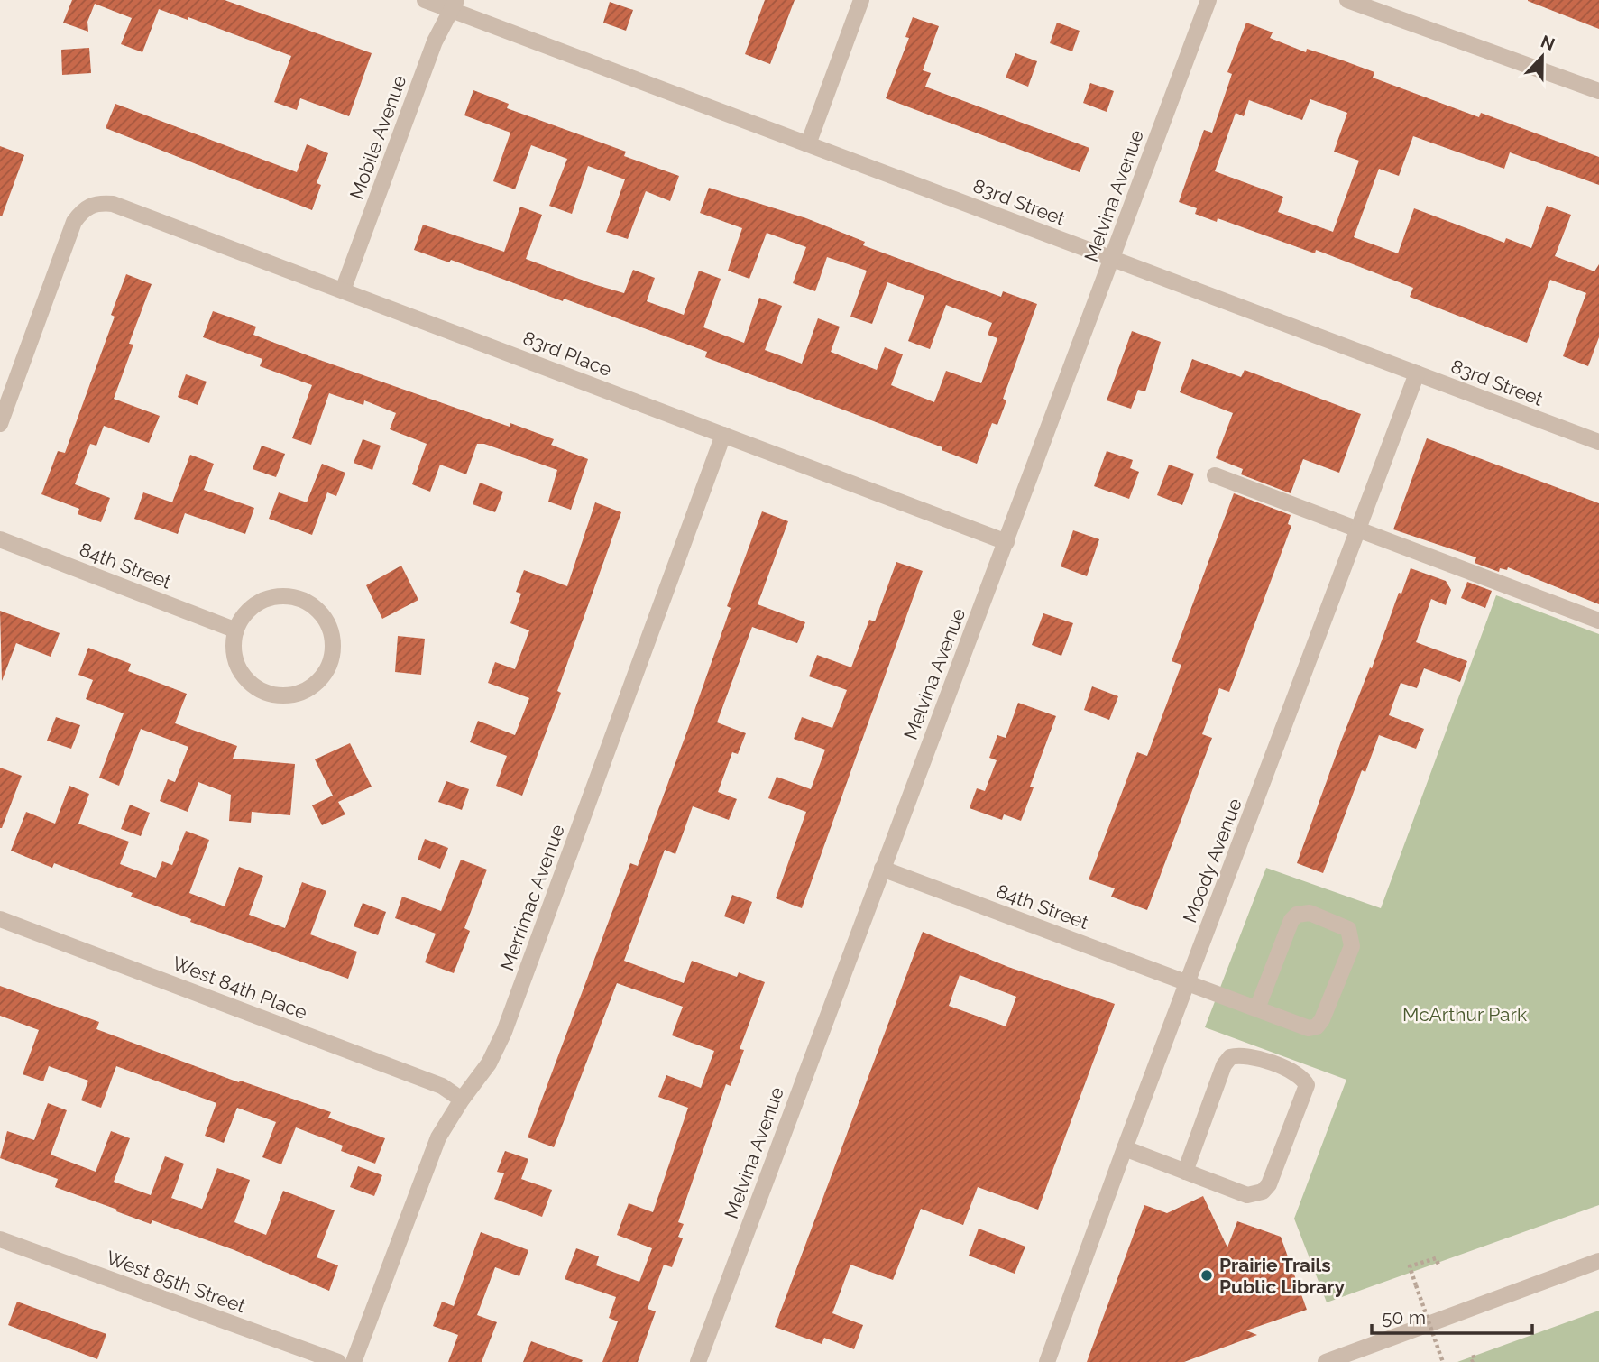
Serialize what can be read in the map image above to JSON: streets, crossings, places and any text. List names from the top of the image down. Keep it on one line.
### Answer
{"streets":{"street":["Mobile Avenue","Melvina Avenue","83rd Street","83rd Place","84th Street","Moody Avenue","Merrimac Avenue","West 84th Place","West 85th Street"]},"crossings":[["Mobile Avenue","83rd Street"],["Mobile Avenue","83rd Place"],["Melvina Avenue","83rd Street"],["Melvina Avenue","83rd Place"],["Melvina Avenue","84th Street"],["83rd Street","Moody Avenue"],["83rd Place","Merrimac Avenue"],["84th Street","Moody Avenue"],["Merrimac Avenue","West 84th Place"]],"parks":["McArthur Park"],"places":["Prairie Trails Public Library"],"scale_bar":"50 m","north":"top"}
